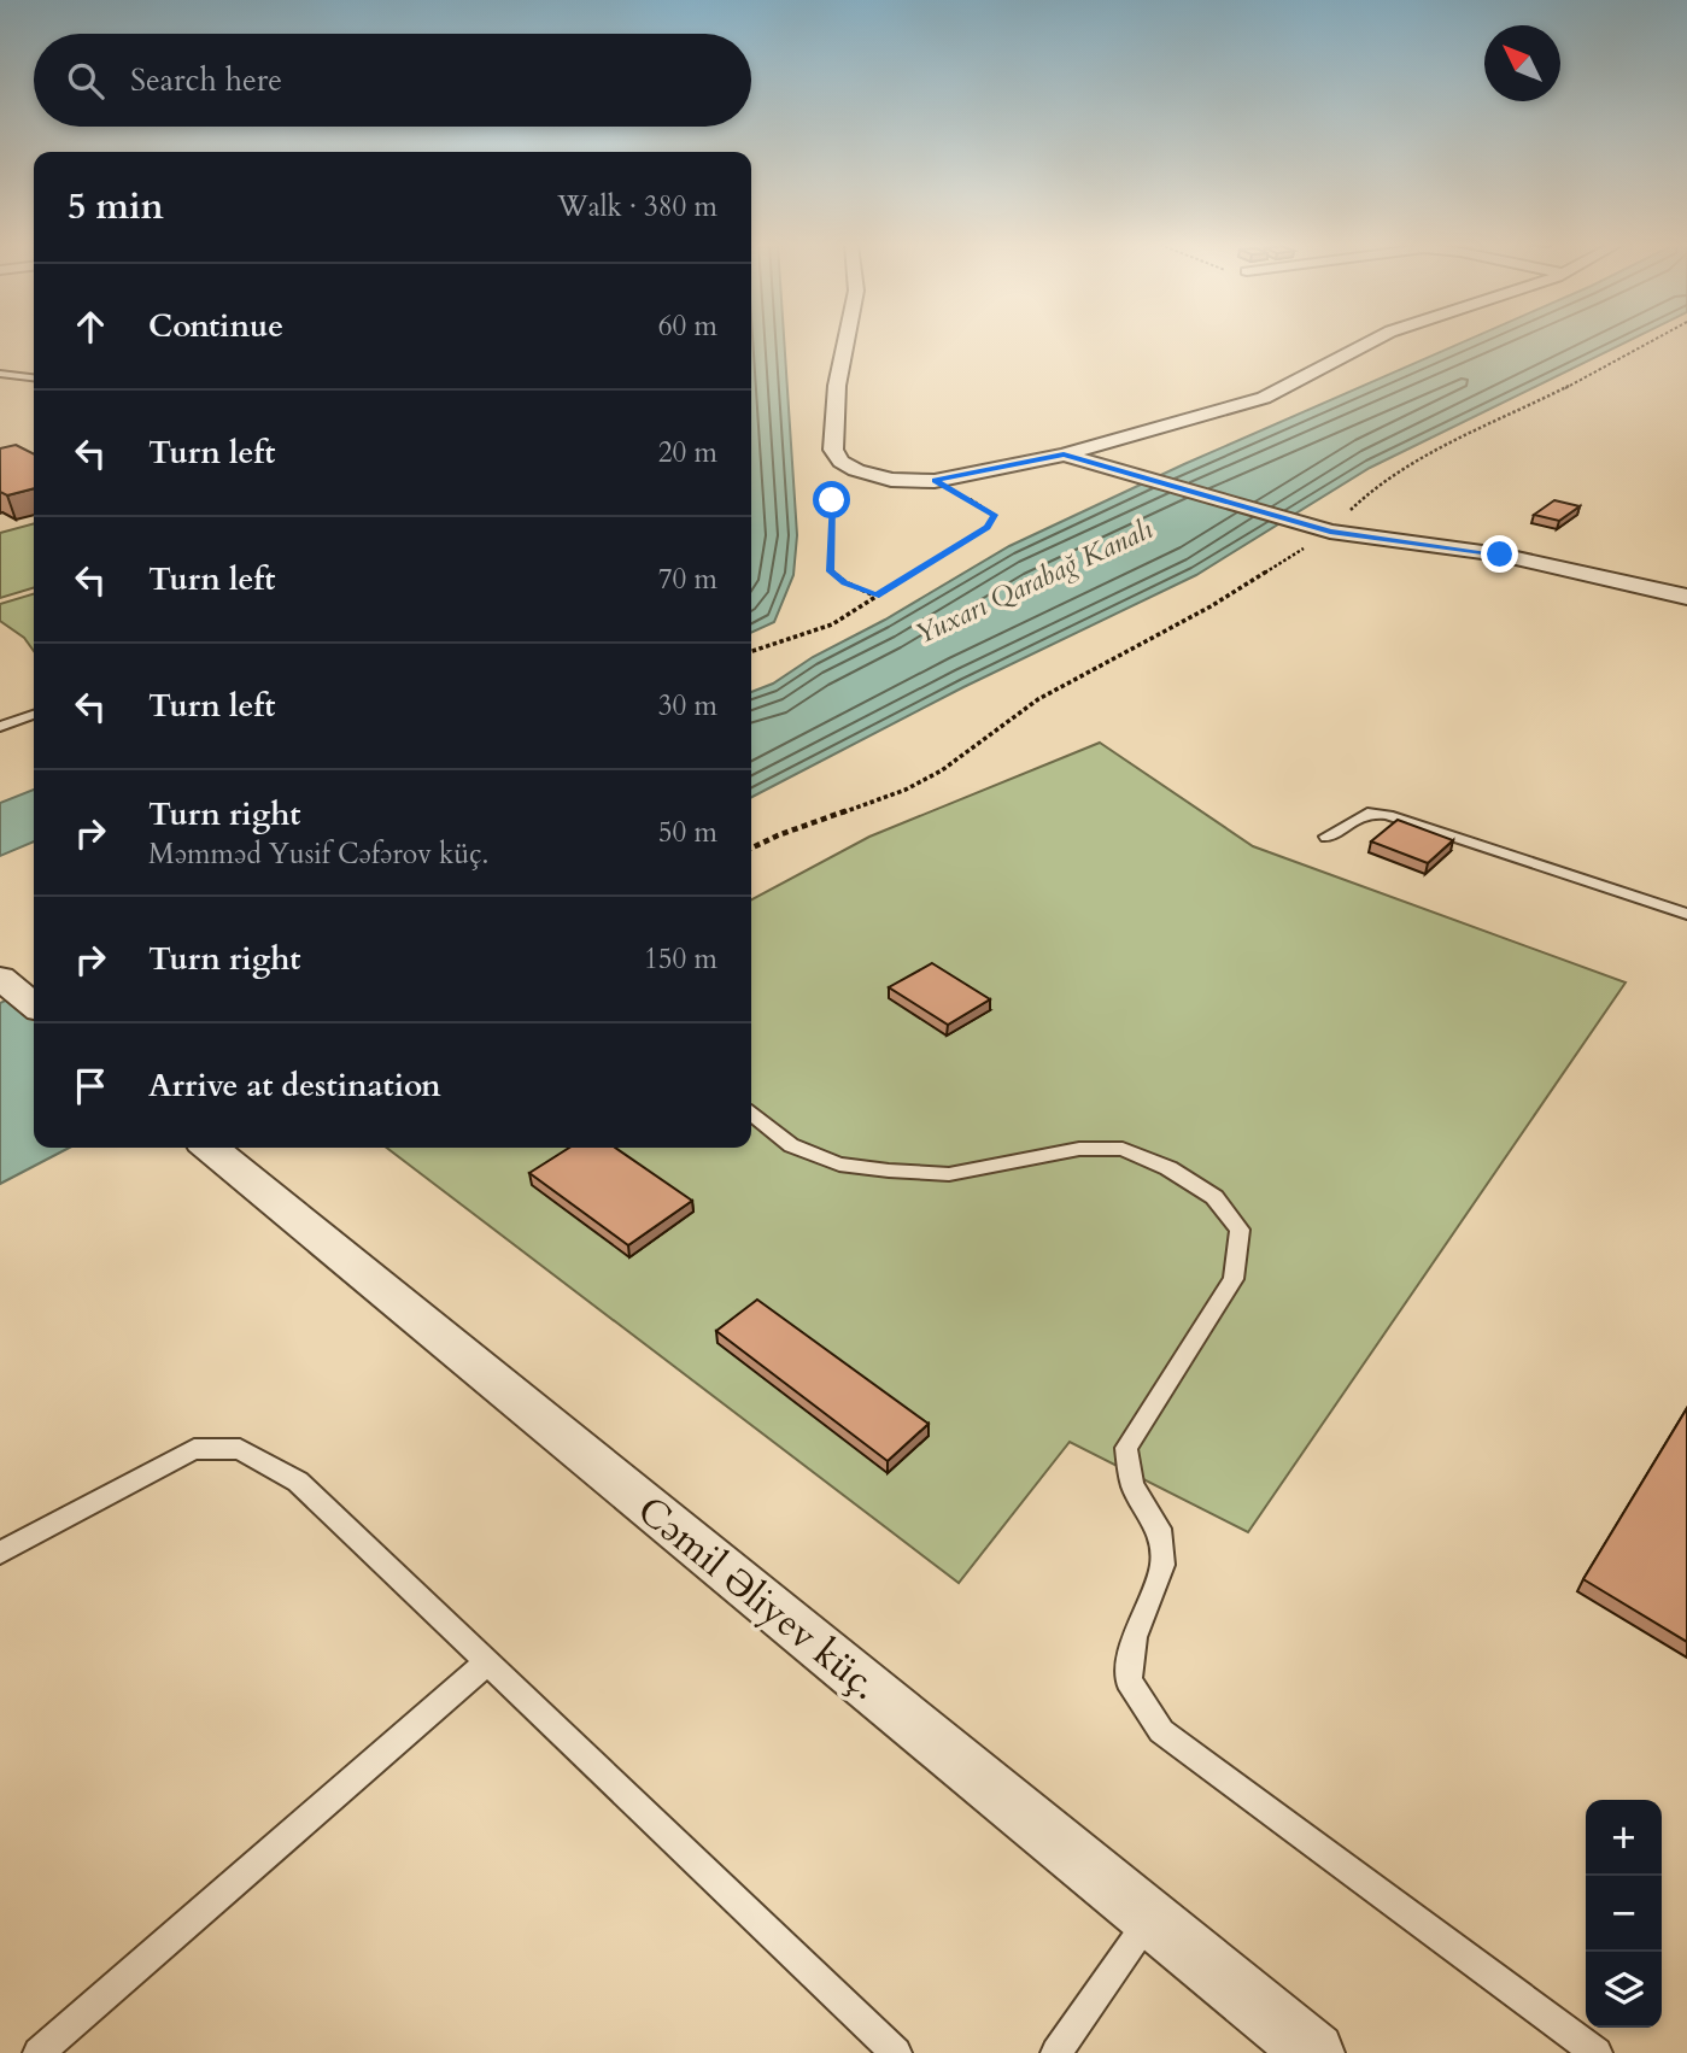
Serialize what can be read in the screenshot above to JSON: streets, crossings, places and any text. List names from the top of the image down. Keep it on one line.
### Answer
{"streets":{"street":["Cəmil Əliyev küç."]},"water":["Yuxarı Qarabağ Kanalı"],"north":"top left","page":{"search":"Search here","heading":["5 min","Walk · 380 m"],"list":[["Continue","60 m"],["Turn left","20 m"],["Turn left","70 m"],["Turn left","30 m"],["Turn right","Məmməd Yusif Cəfərov küç.","50 m"],["Turn right","150 m"],"Arrive at destination"],"map_buttons":["+","−"]}}
